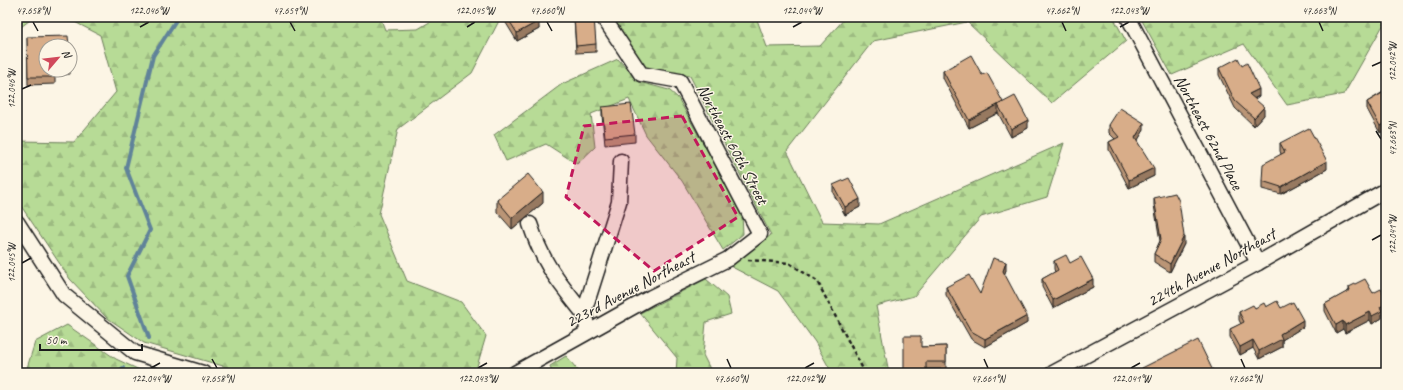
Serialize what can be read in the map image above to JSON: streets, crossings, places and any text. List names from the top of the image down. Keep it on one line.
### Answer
{"streets":{"street":["Northeast 62nd Place","Northeast 60th Street","224th Avenue Northeast","223rd Avenue Northeast"]},"crossings":[["Northeast 62nd Place","224th Avenue Northeast"],["Northeast 60th Street","223rd Avenue Northeast"]],"scale_bar":"50 m","north":"top right","coordinates":["47.658°N","122.046°W","47.659°N","122.045°W","47.660°N","122.044°W","47.662°N","122.043°W","47.663°N","122.042°W","122.041°W","47.661°N"]}
